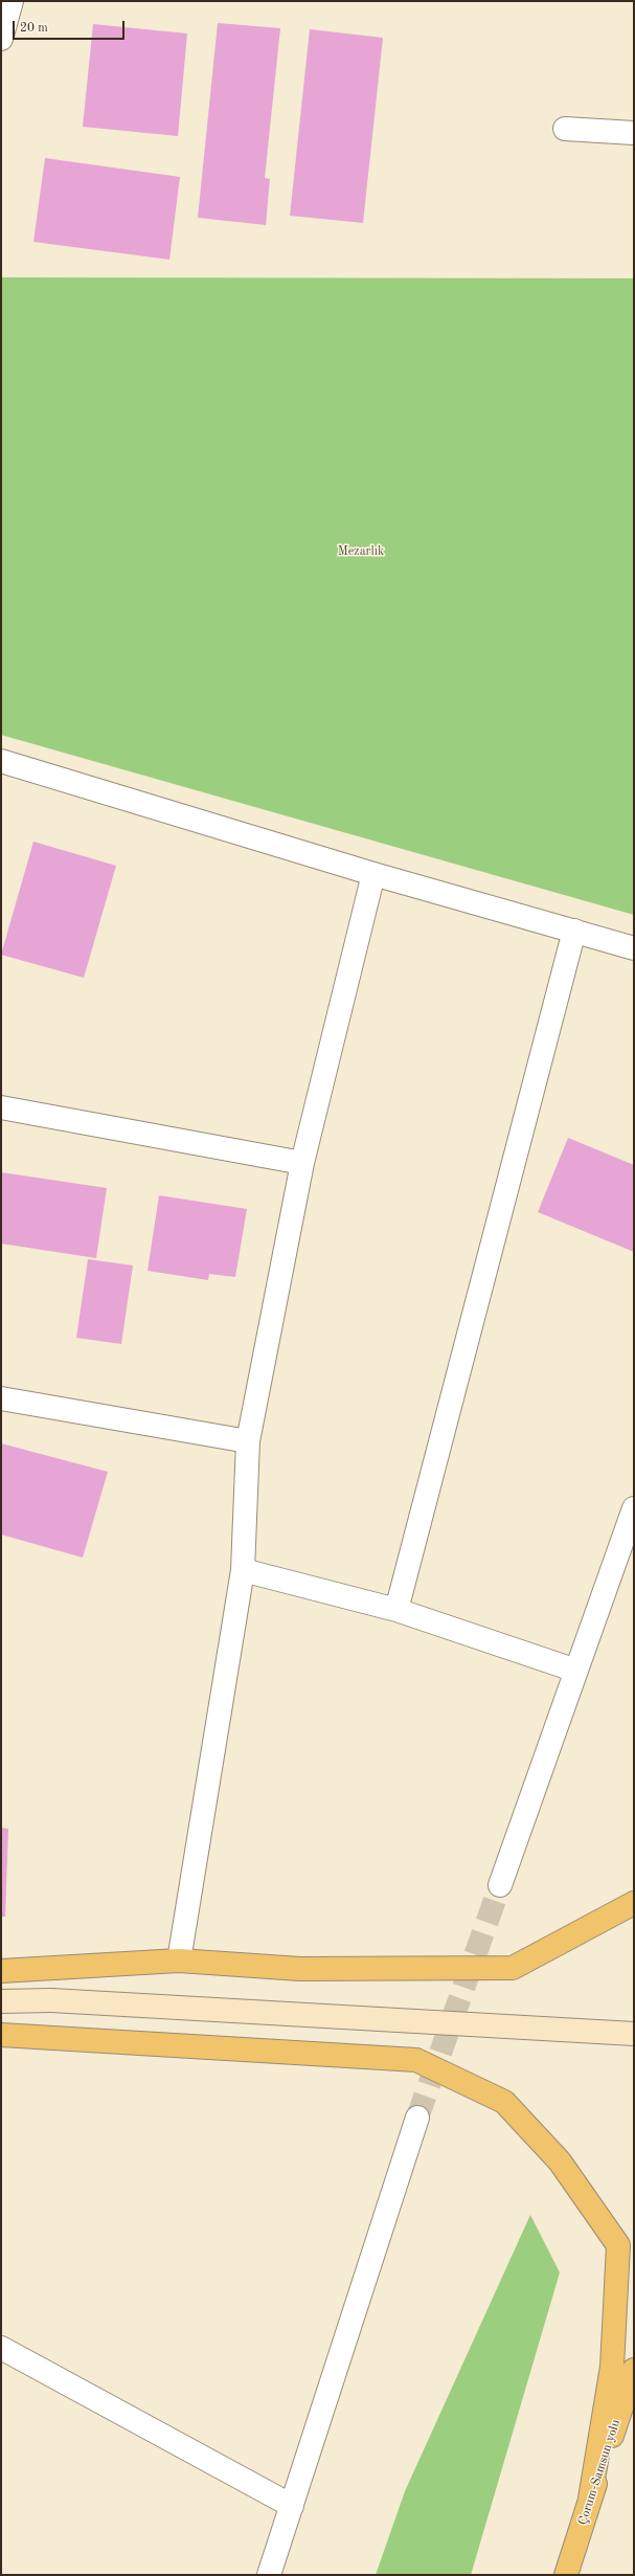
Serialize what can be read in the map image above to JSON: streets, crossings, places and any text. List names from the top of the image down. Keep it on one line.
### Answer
{"streets":{"highway":["Çorum-Samsun yolu"]},"parks":["Mezarlık"],"scale_bar":"20 m"}
